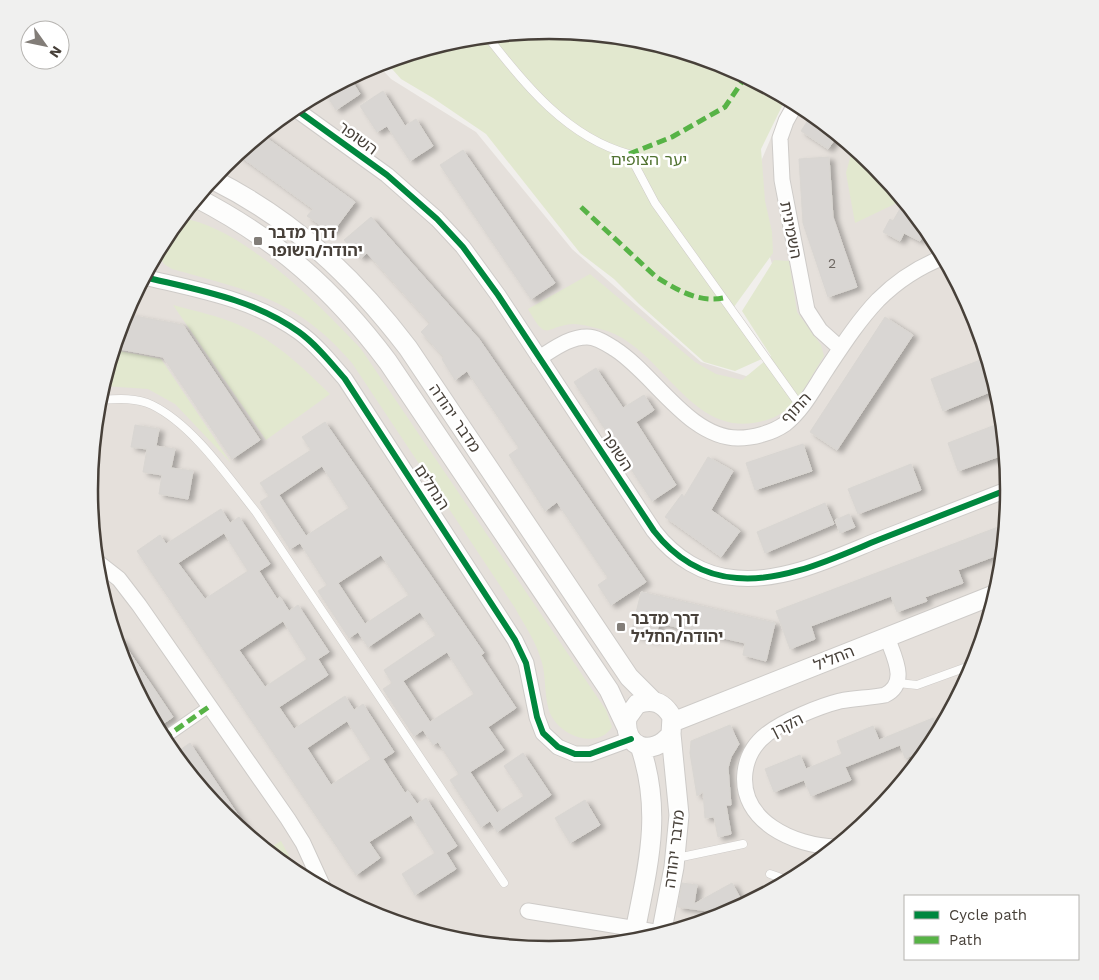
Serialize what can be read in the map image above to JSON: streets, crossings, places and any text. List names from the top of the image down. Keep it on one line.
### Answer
{"streets":{"street":["השופר","השמינית","התוף","מדבר יהודה","הנחלים","החליל","הקרן"]},"crossings":[["השופר","התוף"],["השמינית","התוף"],["מדבר יהודה","הנחלים"],["מדבר יהודה","החליל"],["הנחלים","החליל"]],"parks":["יער הצופים"],"places":{"transit":["דרך מדבר יהודה/השופר","דרך מדבר יהודה/החליל"]},"house_numbers":["2"],"legend":["Cycle path","Path"],"north":"bottom right"}
